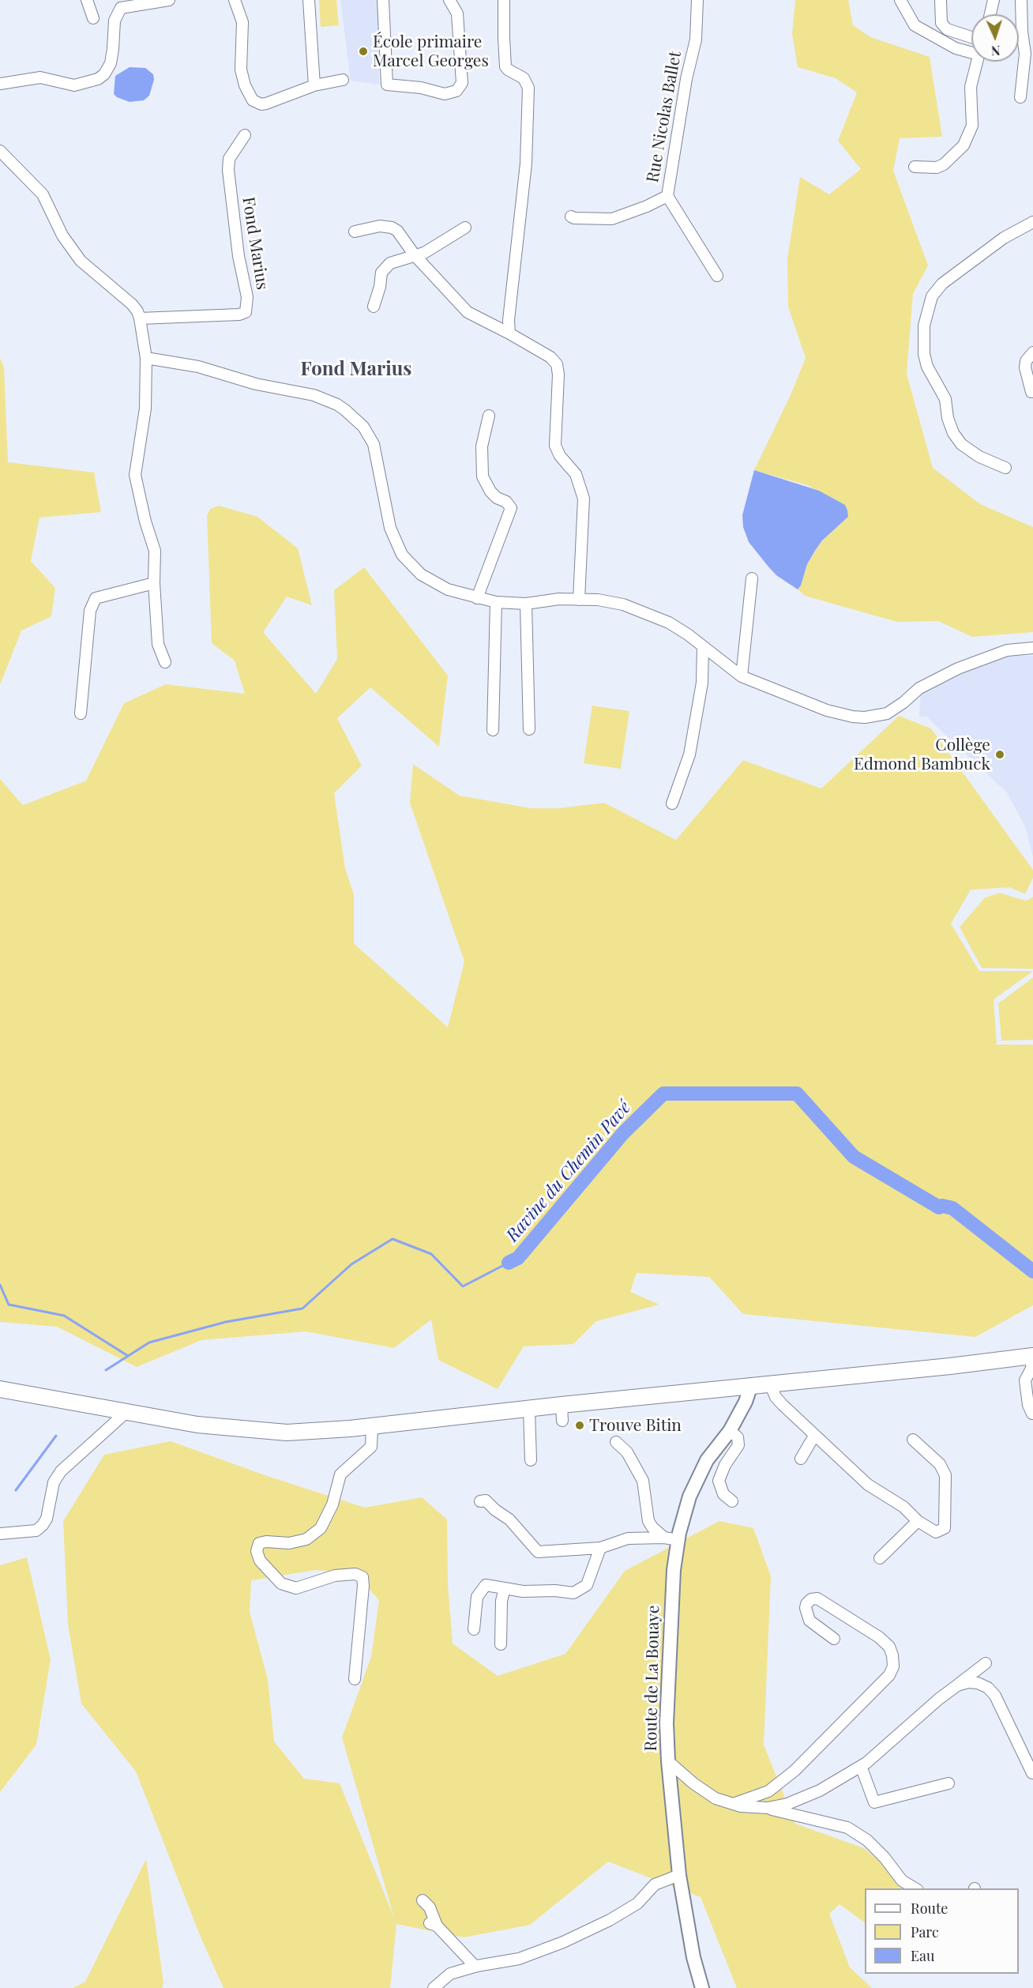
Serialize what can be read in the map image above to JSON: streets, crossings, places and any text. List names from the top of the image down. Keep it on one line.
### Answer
{"streets":{"main road":["Route de La Bouaye"],"street":["Rue Nicolas Ballet","Fond Marius"]},"districts":["Fond Marius"],"water":["Ravine du Chemin Pavé"],"places":["École primaire Marcel Georges","Collège Edmond Bambuck","Trouve Bitin"],"legend":["Route","Parc","Eau"],"north":"bottom"}
